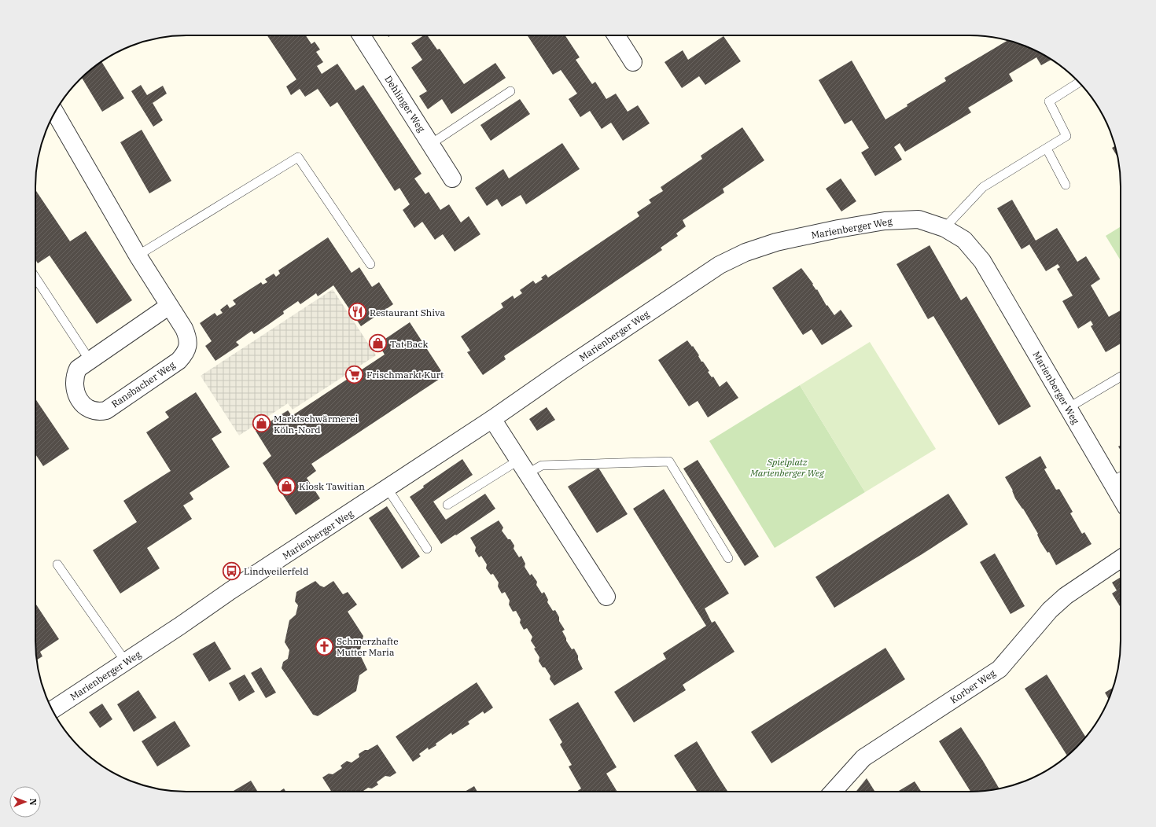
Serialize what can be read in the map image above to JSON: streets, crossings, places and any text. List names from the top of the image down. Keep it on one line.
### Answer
{"streets":{"street":["Dehlinger Weg","Marienberger Weg","Ransbacher Weg","Korber Weg"]},"parks":["Spielplatz Marienberger Weg"],"places":{"restaurant":["Restaurant Shiva"],"shop":["Tat Back","Marktschwärmerei Köln-Nord","Kiosk Tawitian"],"supermarket":["Frischmarkt Kurt"],"bus stop":["Lindweilerfeld"],"church":["Schmerzhafte Mutter Maria"]},"north":"right"}
